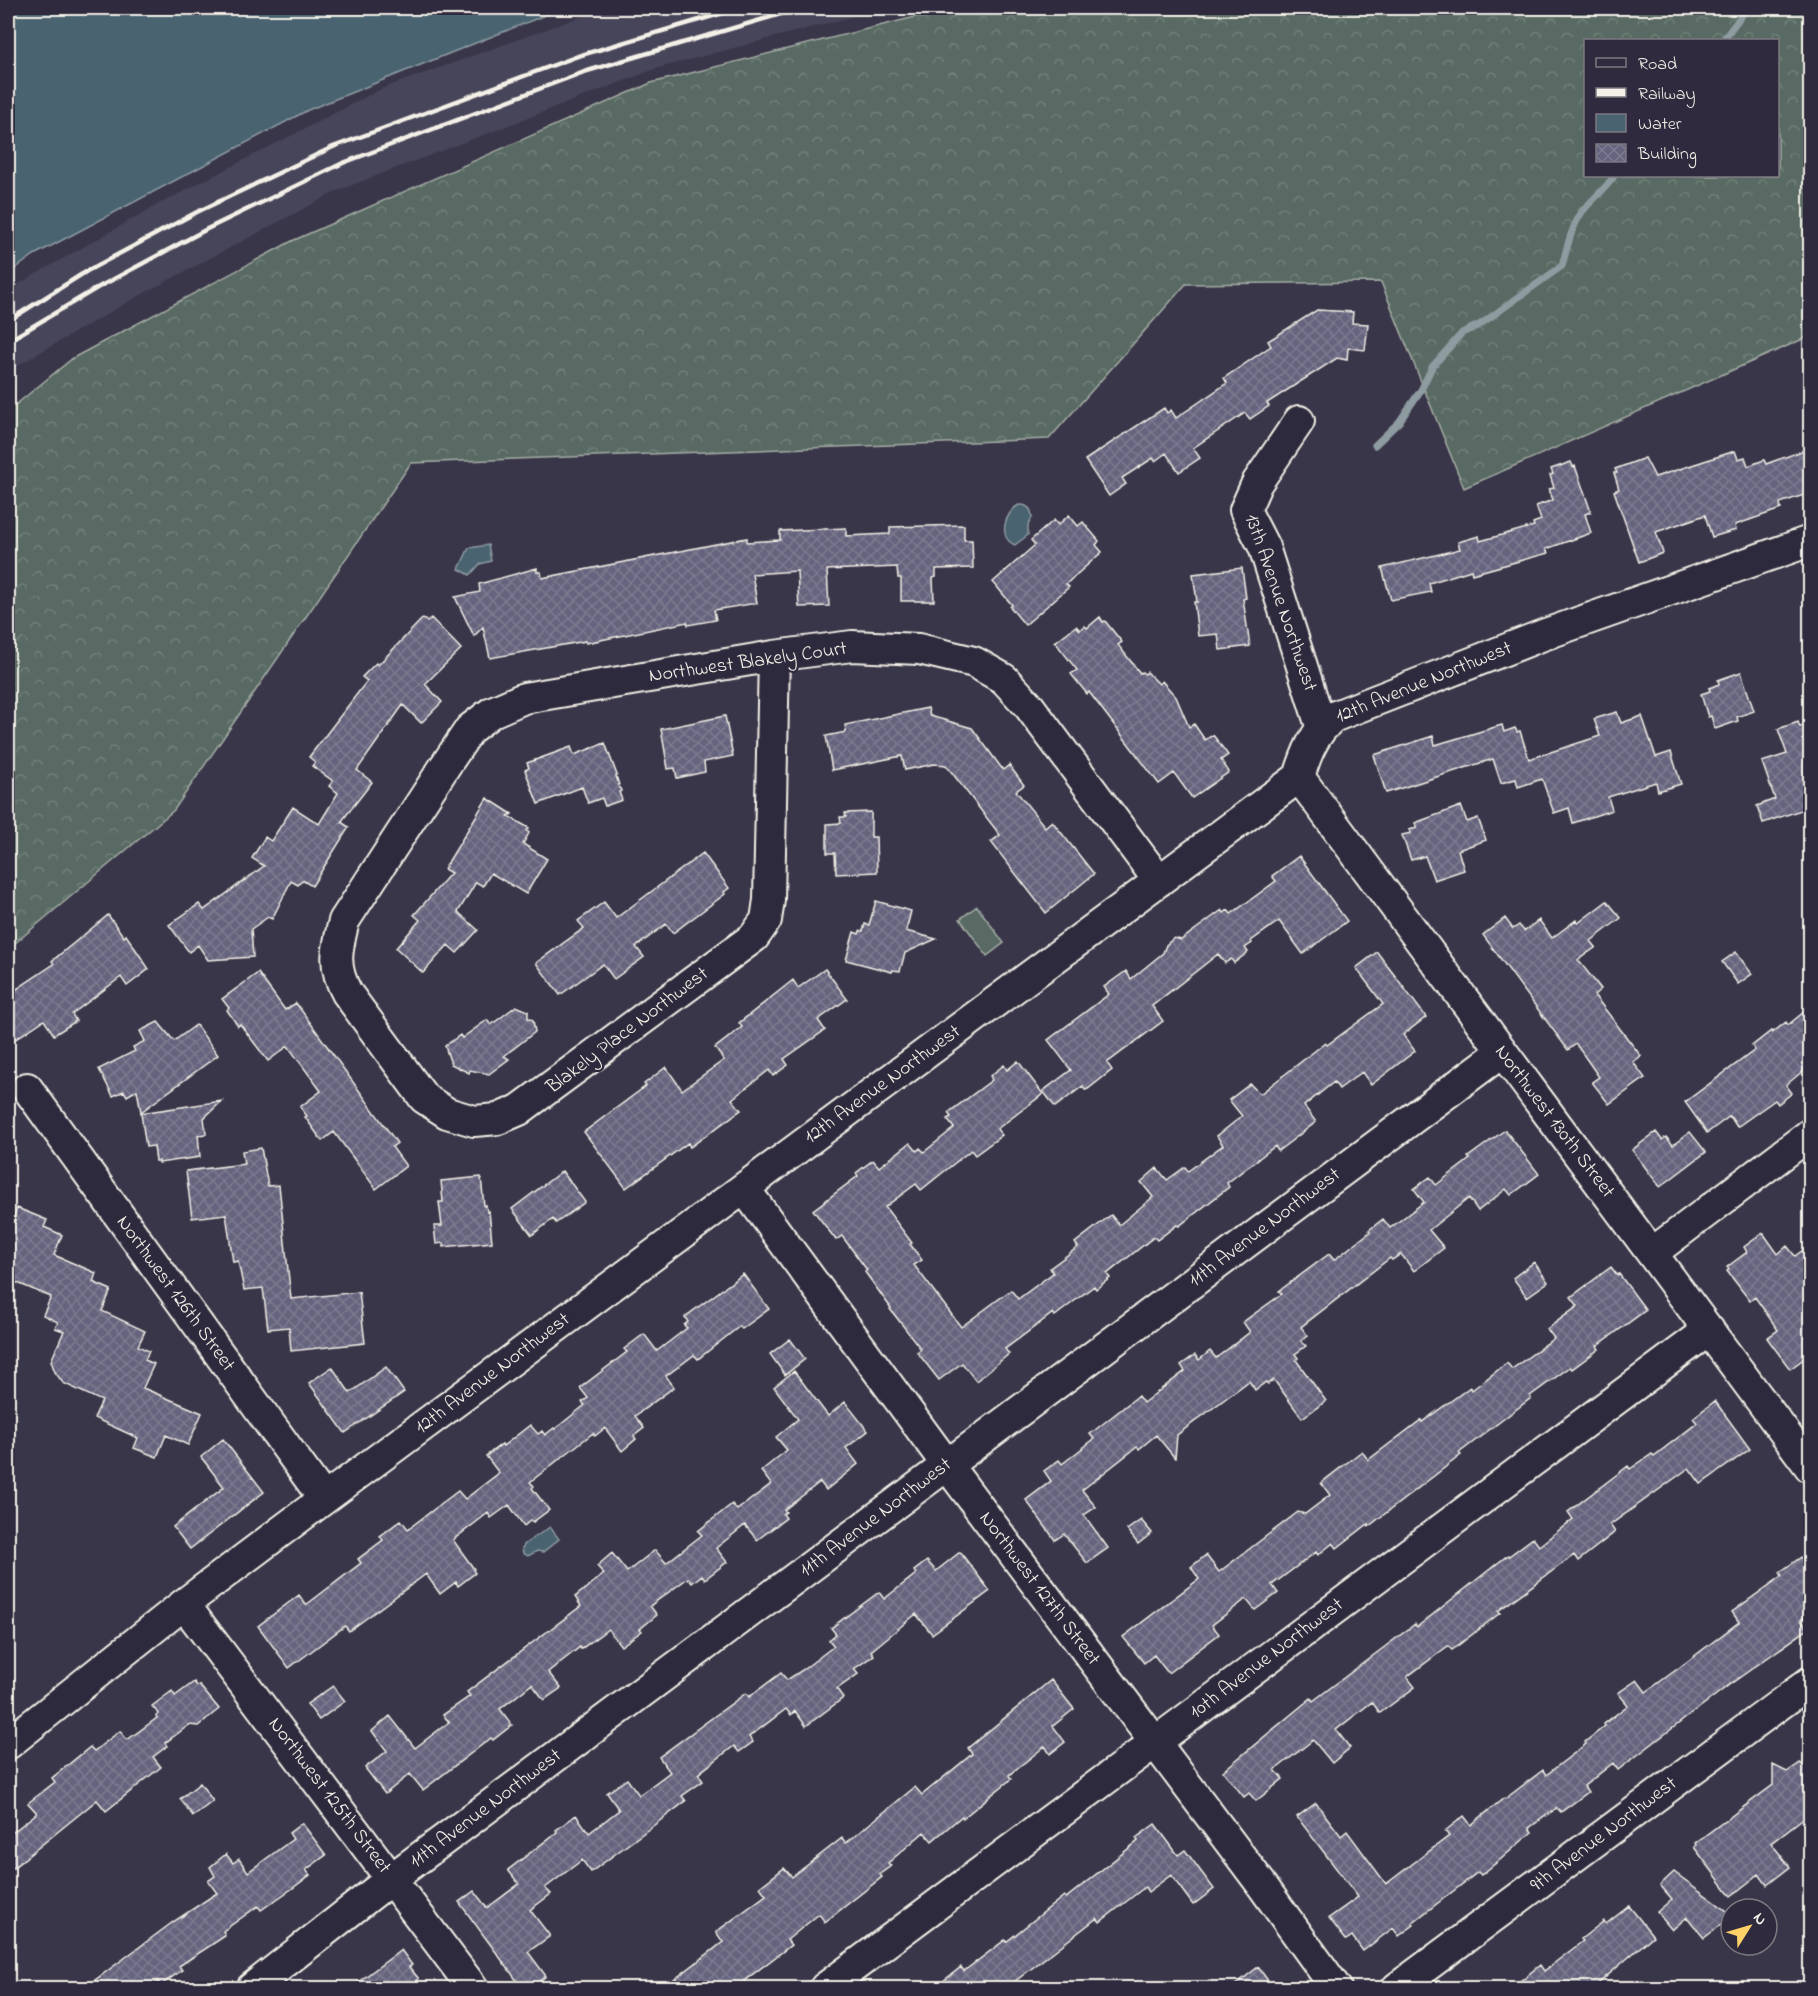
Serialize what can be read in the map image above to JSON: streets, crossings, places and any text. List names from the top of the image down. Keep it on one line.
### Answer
{"streets":{"street":["13th Avenue Northwest","Northwest Blakely Court","12th Avenue Northwest","Blakely Place Northwest","Northwest 130th Street","11th Avenue Northwest","Northwest 126th Street","Northwest 127th Street","10th Avenue Northwest","Northwest 125th Street","9th Avenue Northwest"]},"crossings":[["13th Avenue Northwest","12th Avenue Northwest"],["Northwest Blakely Court","12th Avenue Northwest"],["Northwest Blakely Court","Blakely Place Northwest"],["12th Avenue Northwest","Northwest 130th Street"],["12th Avenue Northwest","Northwest 126th Street"],["12th Avenue Northwest","Northwest 127th Street"],["12th Avenue Northwest","Northwest 125th Street"],["Northwest 130th Street","11th Avenue Northwest"],["Northwest 130th Street","10th Avenue Northwest"],["11th Avenue Northwest","Northwest 127th Street"],["11th Avenue Northwest","Northwest 125th Street"],["Northwest 127th Street","10th Avenue Northwest"]],"legend":["Road","Railway","Water","Building"],"north":"top right"}
